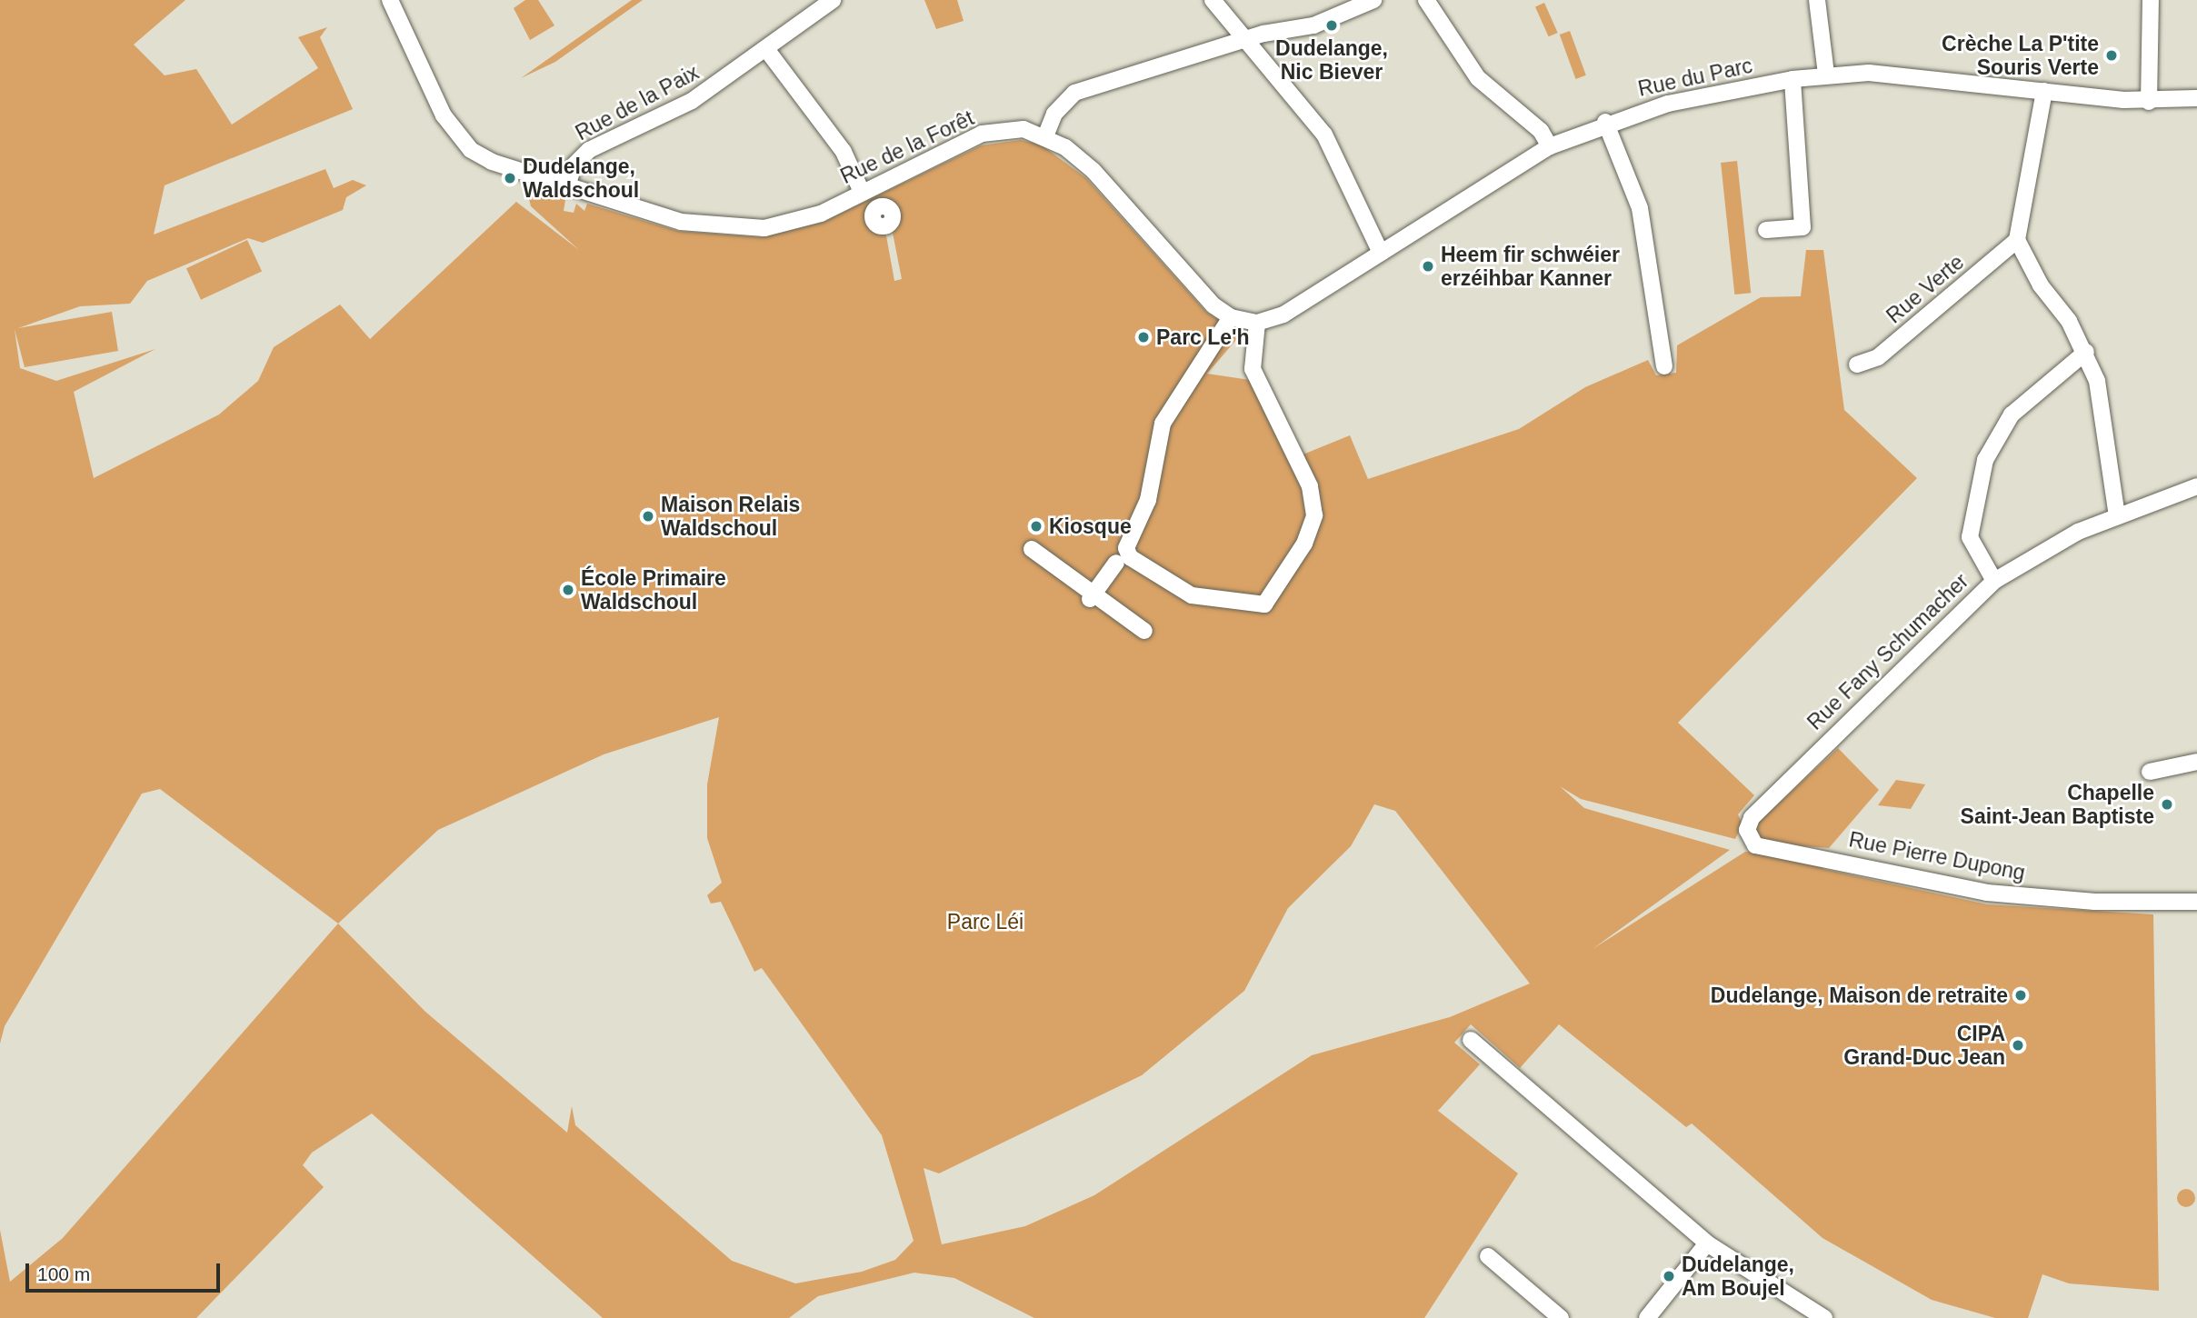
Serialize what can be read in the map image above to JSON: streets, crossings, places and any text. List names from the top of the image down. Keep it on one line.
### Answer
{"streets":{"street":["Rue du Parc","Rue de la Paix","Rue de la Forêt","Rue Verte","Rue Fany Schumacher","Rue Pierre Dupong"]},"crossings":[["Rue du Parc","Rue de la Forêt"],["Rue de la Paix","Rue de la Forêt"],["Rue Fany Schumacher","Rue Pierre Dupong"]],"parks":["Parc Léi"],"places":["Dudelange, Nic Biever","Crèche La P'tite Souris Verte","Dudelange, Waldschoul","Heem fir schwéier erzéihbar Kanner","Parc Le'h","Maison Relais Waldschoul","Kiosque","École Primaire Waldschoul","Chapelle Saint-Jean Baptiste","Dudelange, Maison de retraite","CIPA Grand-Duc Jean","Dudelange, Am Boujel"],"scale_bar":"100 m"}
